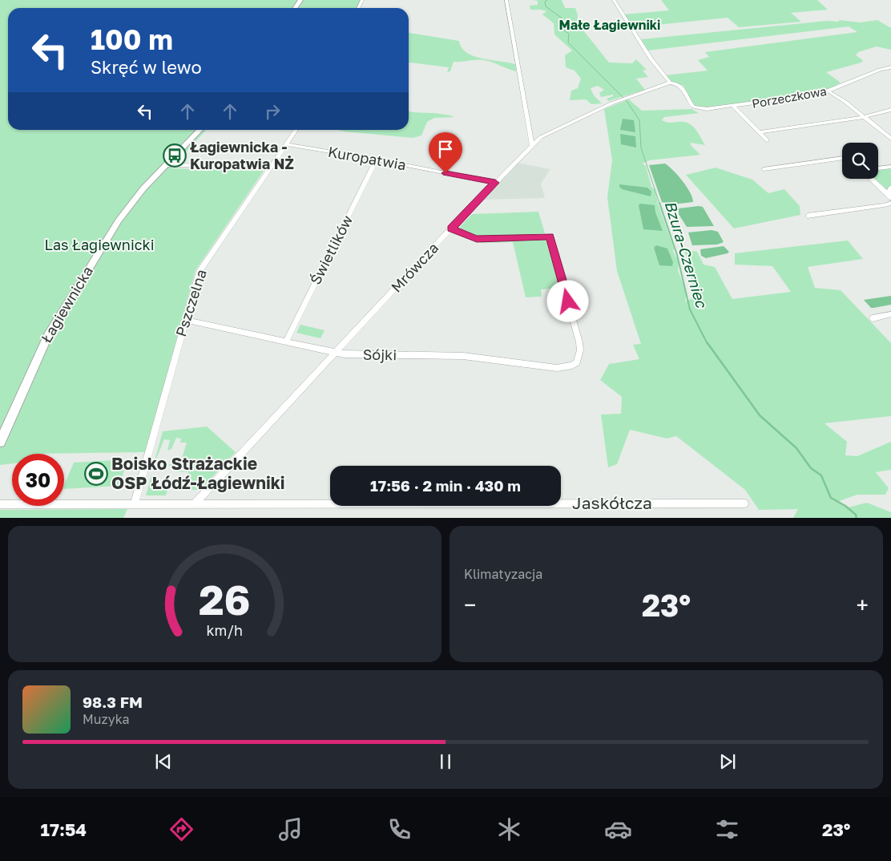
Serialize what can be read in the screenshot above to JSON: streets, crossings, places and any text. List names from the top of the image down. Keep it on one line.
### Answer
{"streets":{"street":["Porzeczkowa","Kuropatwia","Świetlików","Mrówcza","Pszczelna","Łagiewnicka","Sójki","Jaskółcza"]},"crossings":[["Porzeczkowa","Mrówcza"],["Kuropatwia","Świetlików"],["Kuropatwia","Mrówcza"],["Kuropatwia","Pszczelna"],["Świetlików","Sójki"],["Mrówcza","Sójki"],["Mrówcza","Jaskółcza"],["Pszczelna","Sójki"],["Pszczelna","Jaskółcza"]],"districts":["Małe Łagiewniki"],"water":["Bzura-Czerniec"],"parks":["Las Łagiewnicki"],"places":{"bus stop":["Łagiewnicka - Kuropatwia NŻ"],"sports":["Boisko Strażackie OSP Łódź-Łagiewniki"]},"page":{"turn":["100 m","Skręć w lewo"],"limit":"30","trip":"17:56 · 2 min · 430 m","tile":"Klimatyzacja","heat":["−","23°","+"],"song":["98.3 FM","Muzyka"],"tabs":["17:54","23°"],"gauge":["26","km/h"]}}
